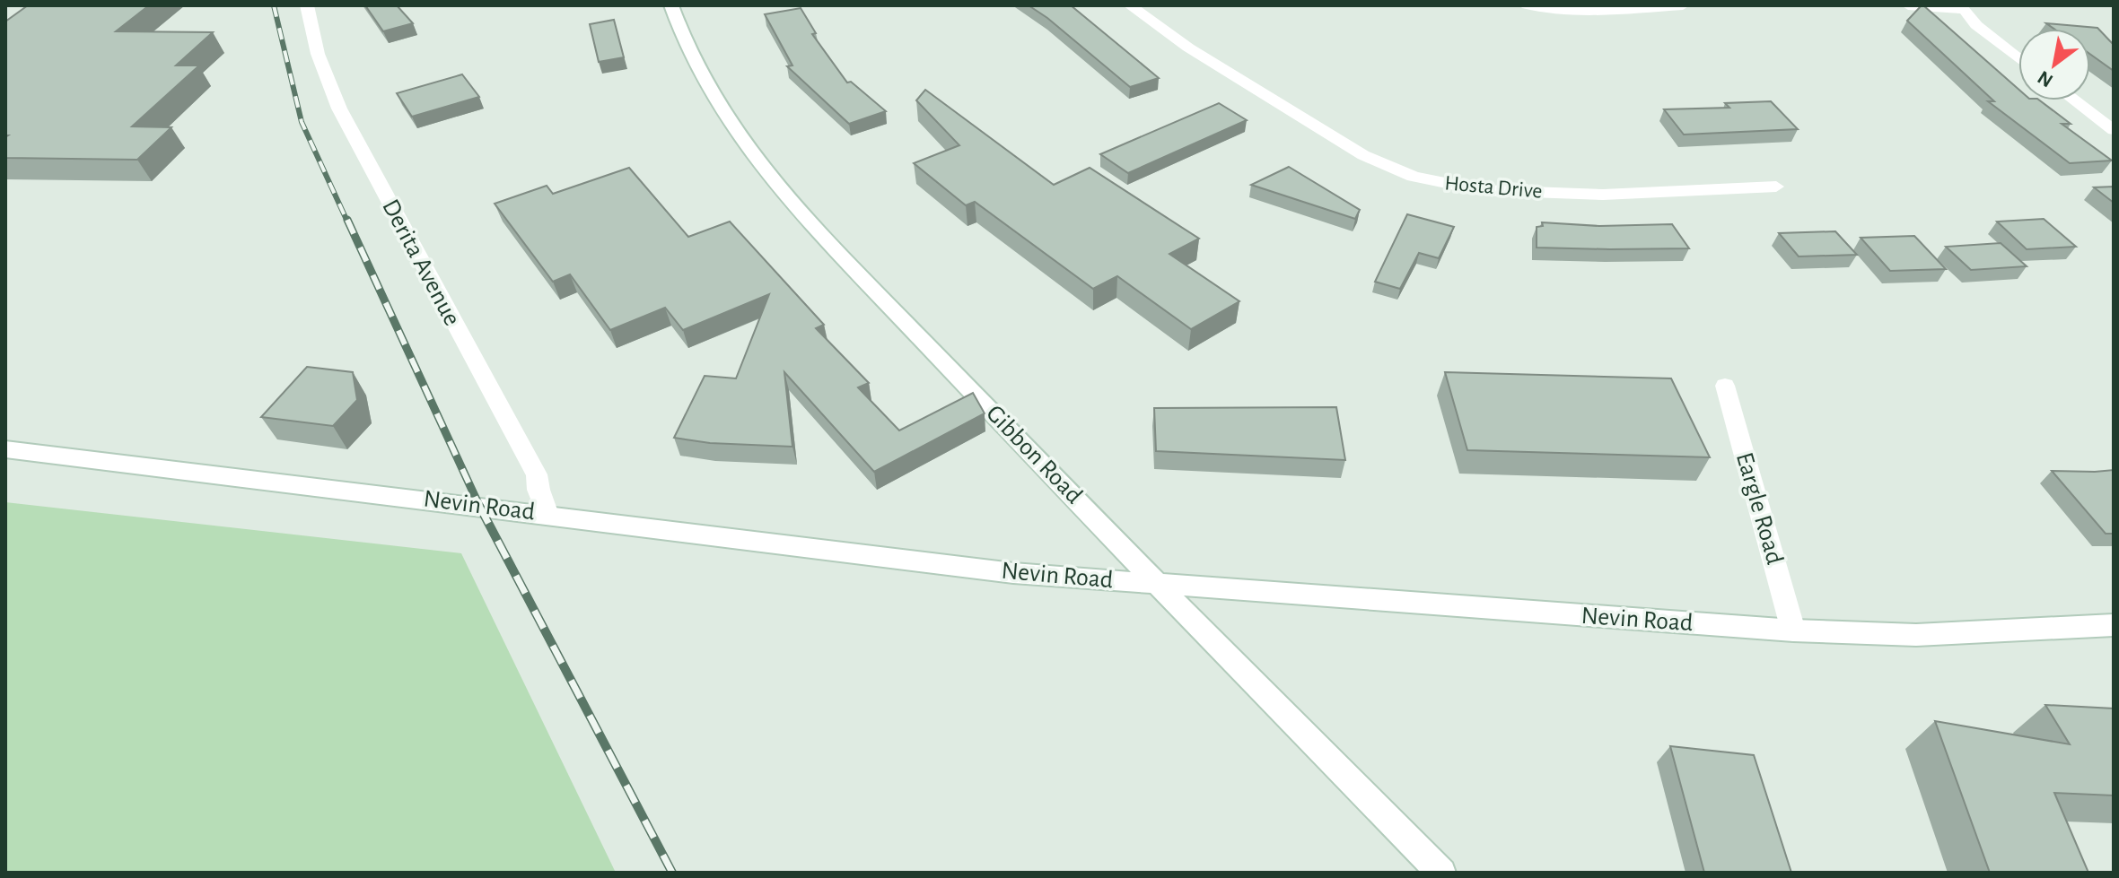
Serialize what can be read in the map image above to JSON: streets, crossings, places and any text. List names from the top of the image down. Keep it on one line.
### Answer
{"streets":{"main road":["Hosta Drive","Derita Avenue","Gibbon Road","Nevin Road","Eargle Road"]},"crossings":[["Derita Avenue","Nevin Road"],["Gibbon Road","Nevin Road"],["Nevin Road","Eargle Road"]],"north":"bottom left"}
